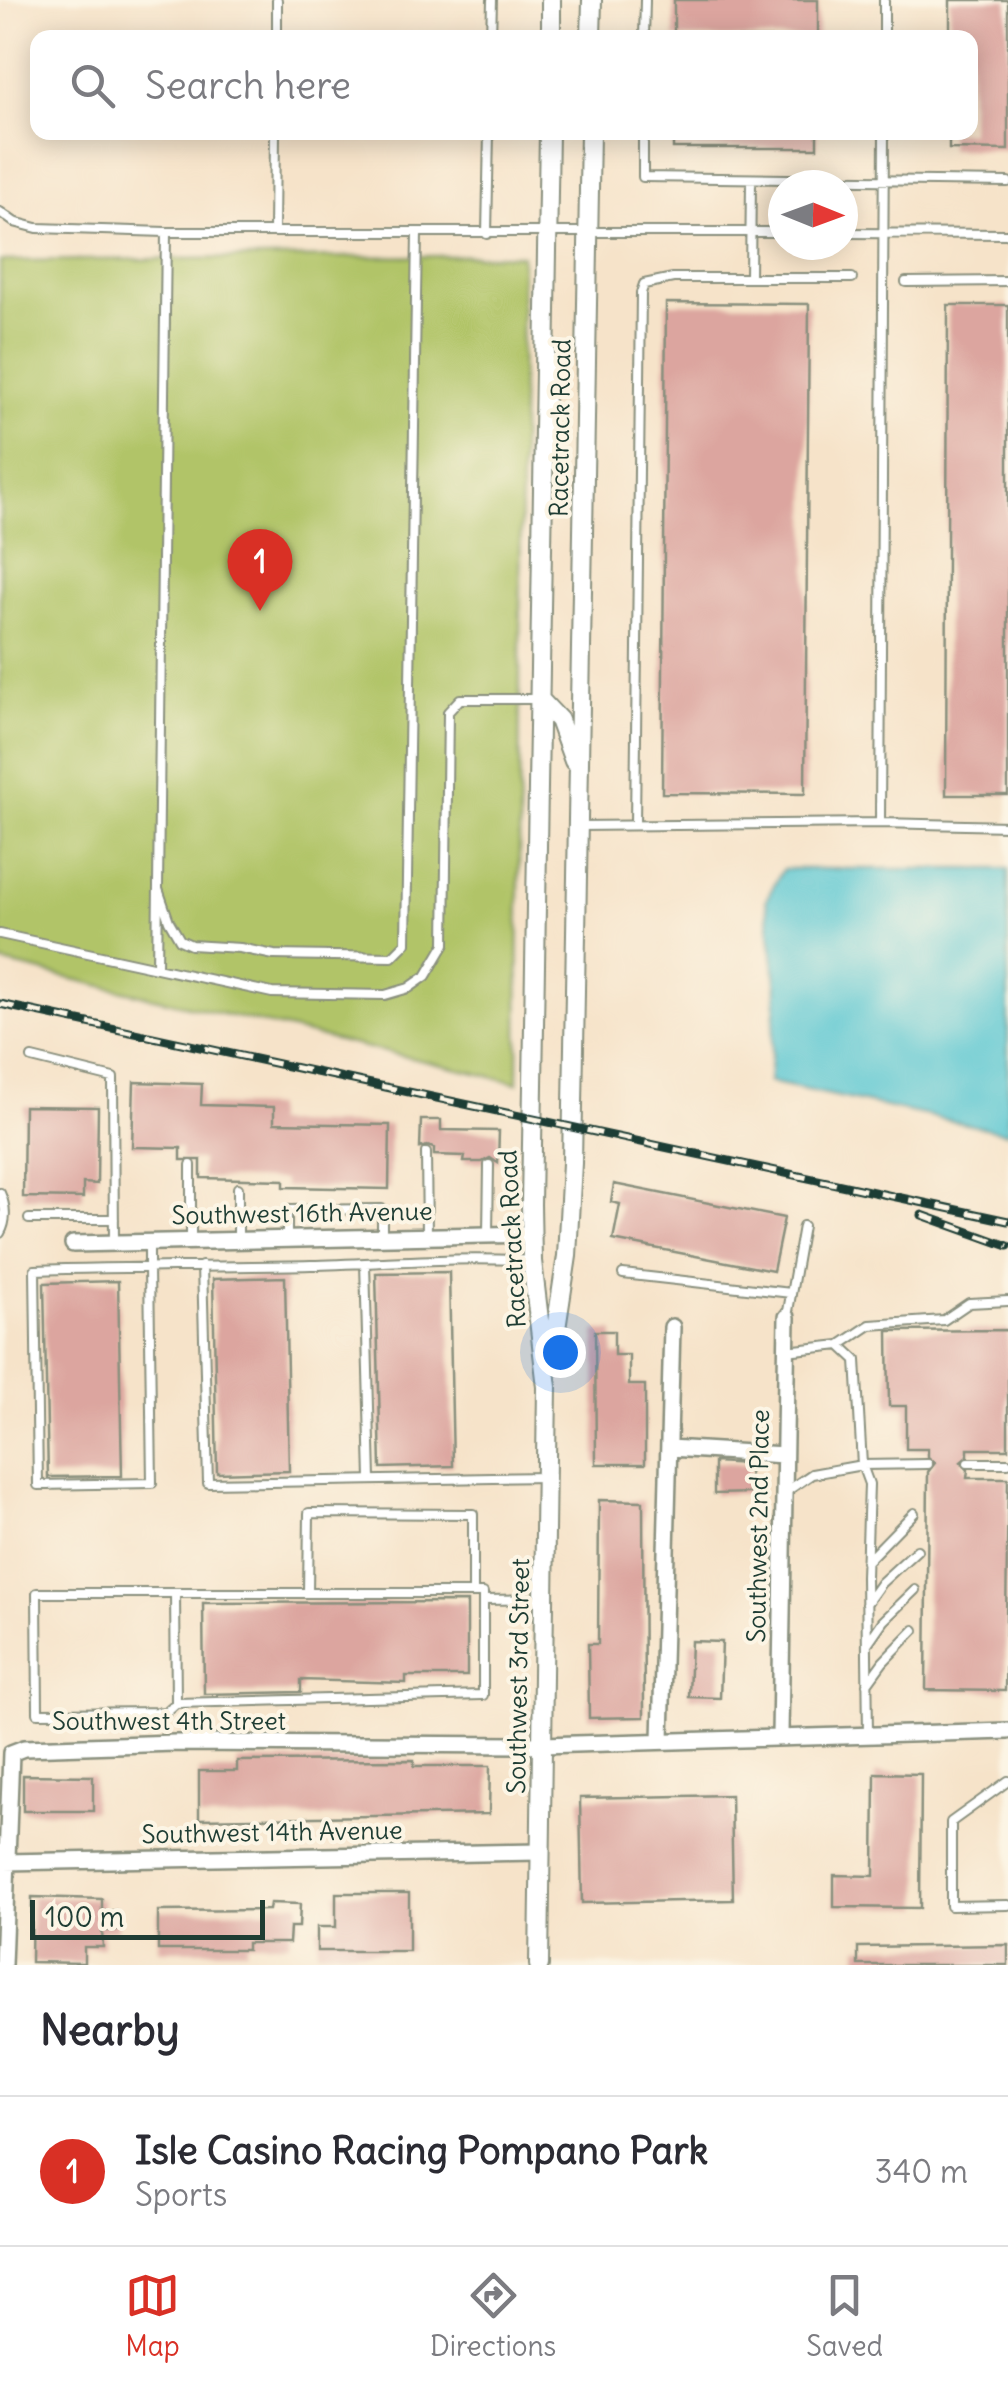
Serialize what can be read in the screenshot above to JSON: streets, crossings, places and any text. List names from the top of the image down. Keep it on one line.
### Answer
{"streets":{"street":["Racetrack Road","Southwest 16th Avenue","Southwest 2nd Place","Southwest 3rd Street","Southwest 4th Street","Southwest 14th Avenue"]},"crossings":[["Racetrack Road","Southwest 16th Avenue"],["Racetrack Road","Southwest 3rd Street"],["Southwest 3rd Street","Southwest 4th Street"],["Southwest 3rd Street","Southwest 14th Avenue"],["Southwest 4th Street","Southwest 14th Avenue"]],"scale_bar":"100 m","north":"right","page":{"search":"Search here","pins":"1","scale":"100 m","heading":"Nearby","list":[{"mark":"1","name":"Isle Casino Racing Pompano Park","note":"Sports","value":"340 m"}],"nav":["Map","Directions","Saved"]}}
